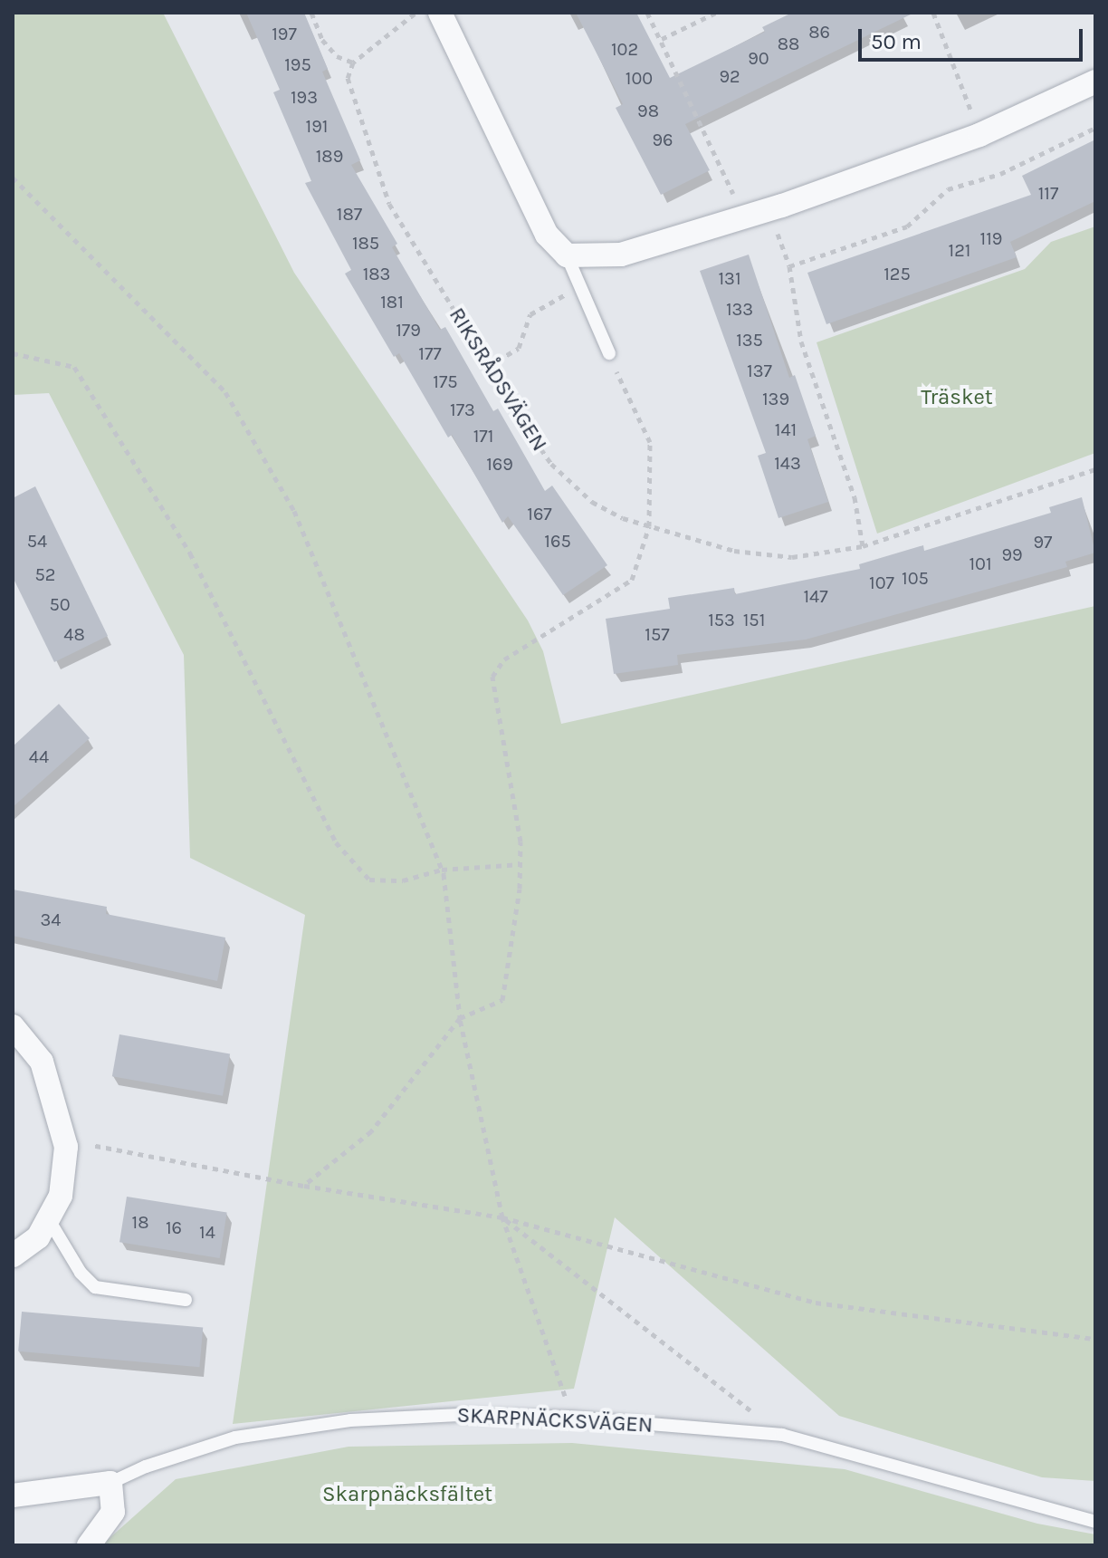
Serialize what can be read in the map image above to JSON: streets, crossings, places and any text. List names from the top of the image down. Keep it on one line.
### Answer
{"streets":{"street":["SKARPNÄCKSVÄGEN"],"path":["RIKSRÅDSVÄGEN"]},"parks":["Träsket","Skarpnäcksfältet"],"house_numbers":["86","197","88","102","90","195","92","100","193","98","191","96","189","117","187","119","185","121","183","125","131","181","133","179","135","177","137","175","139","173","141","171","143","169","167","54","165","97","99","101","52","105","107","147","50","153","151","48","157","44","34","18","16","14"],"scale_bar":"50 m"}
